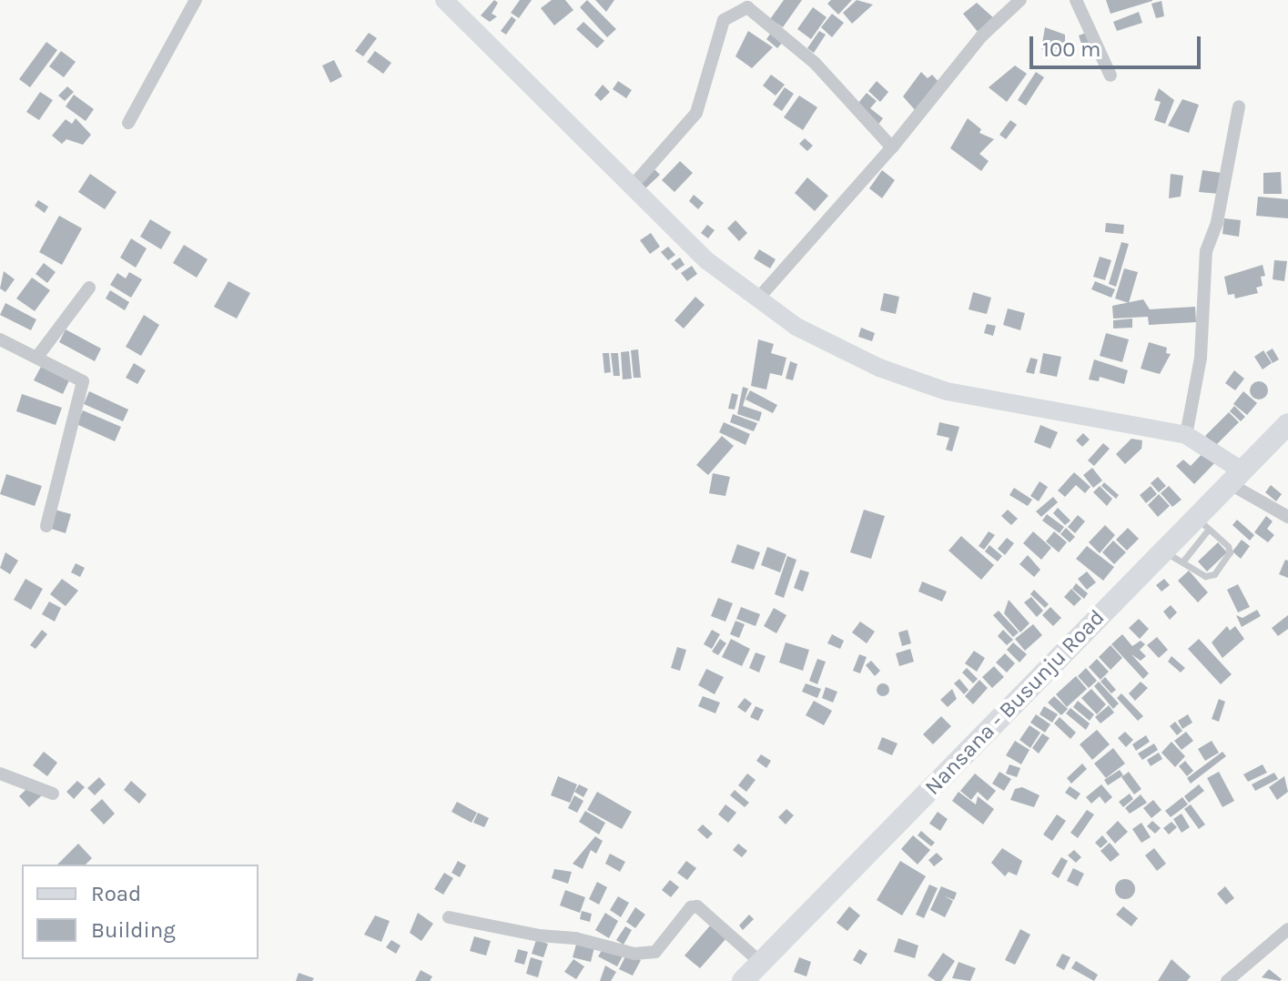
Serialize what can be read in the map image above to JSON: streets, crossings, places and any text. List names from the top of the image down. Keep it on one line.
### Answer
{"streets":{"main road":["Nansana - Busunju Road"]},"legend":["Road","Building"],"scale_bar":"100 m"}
